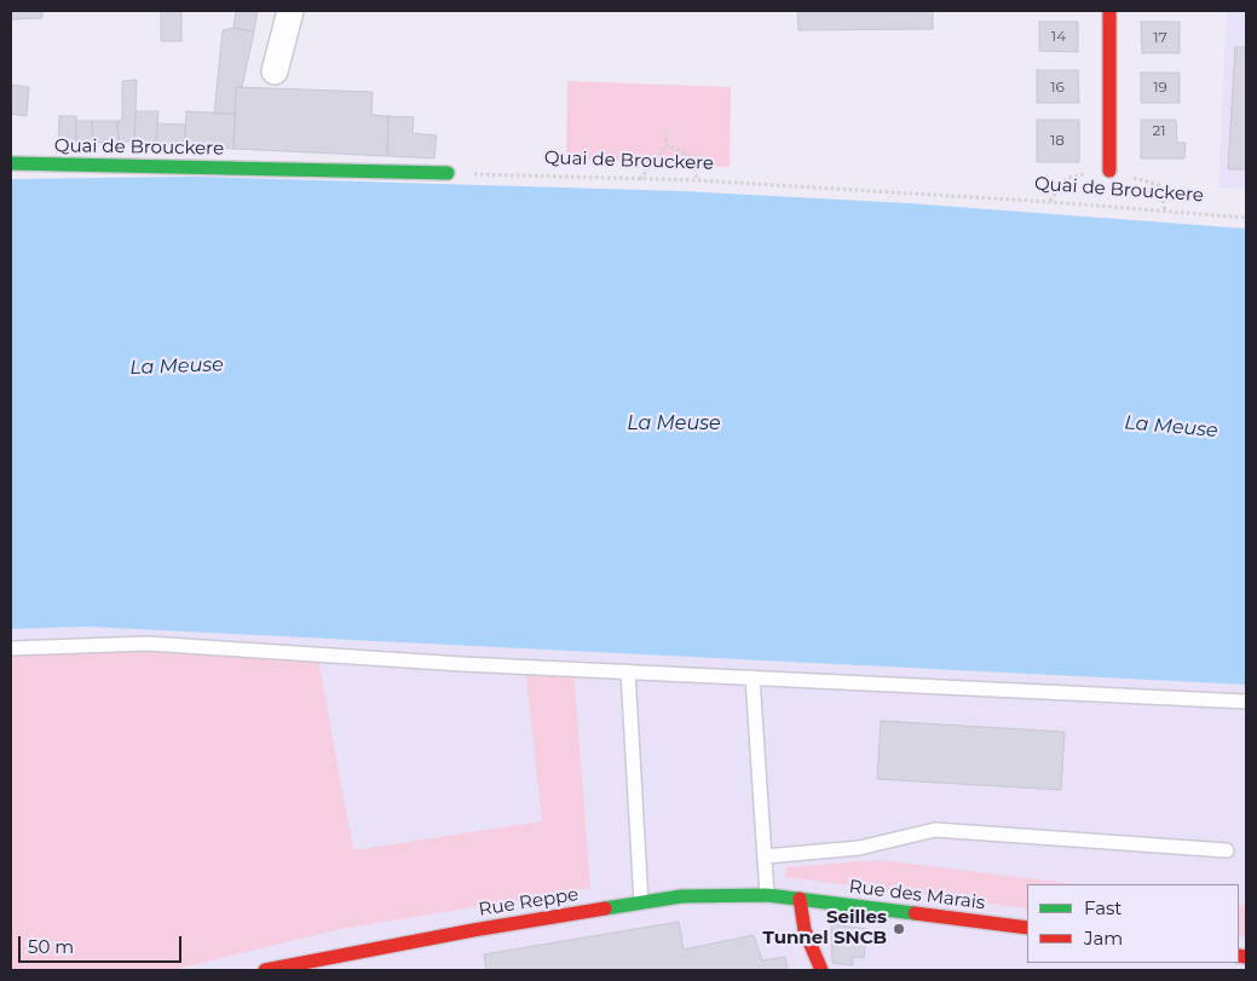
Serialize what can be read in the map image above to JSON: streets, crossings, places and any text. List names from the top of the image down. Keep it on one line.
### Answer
{"streets":{"main road":["Quai de Brouckere","Rue des Marais","Rue Reppe"]},"crossings":[["Rue des Marais","Rue Reppe"]],"water":["La Meuse"],"places":["Seilles Tunnel SNCB"],"house_numbers":["14","17","16","19","21","18"],"legend":["Fast","Jam"],"scale_bar":"50 m"}
